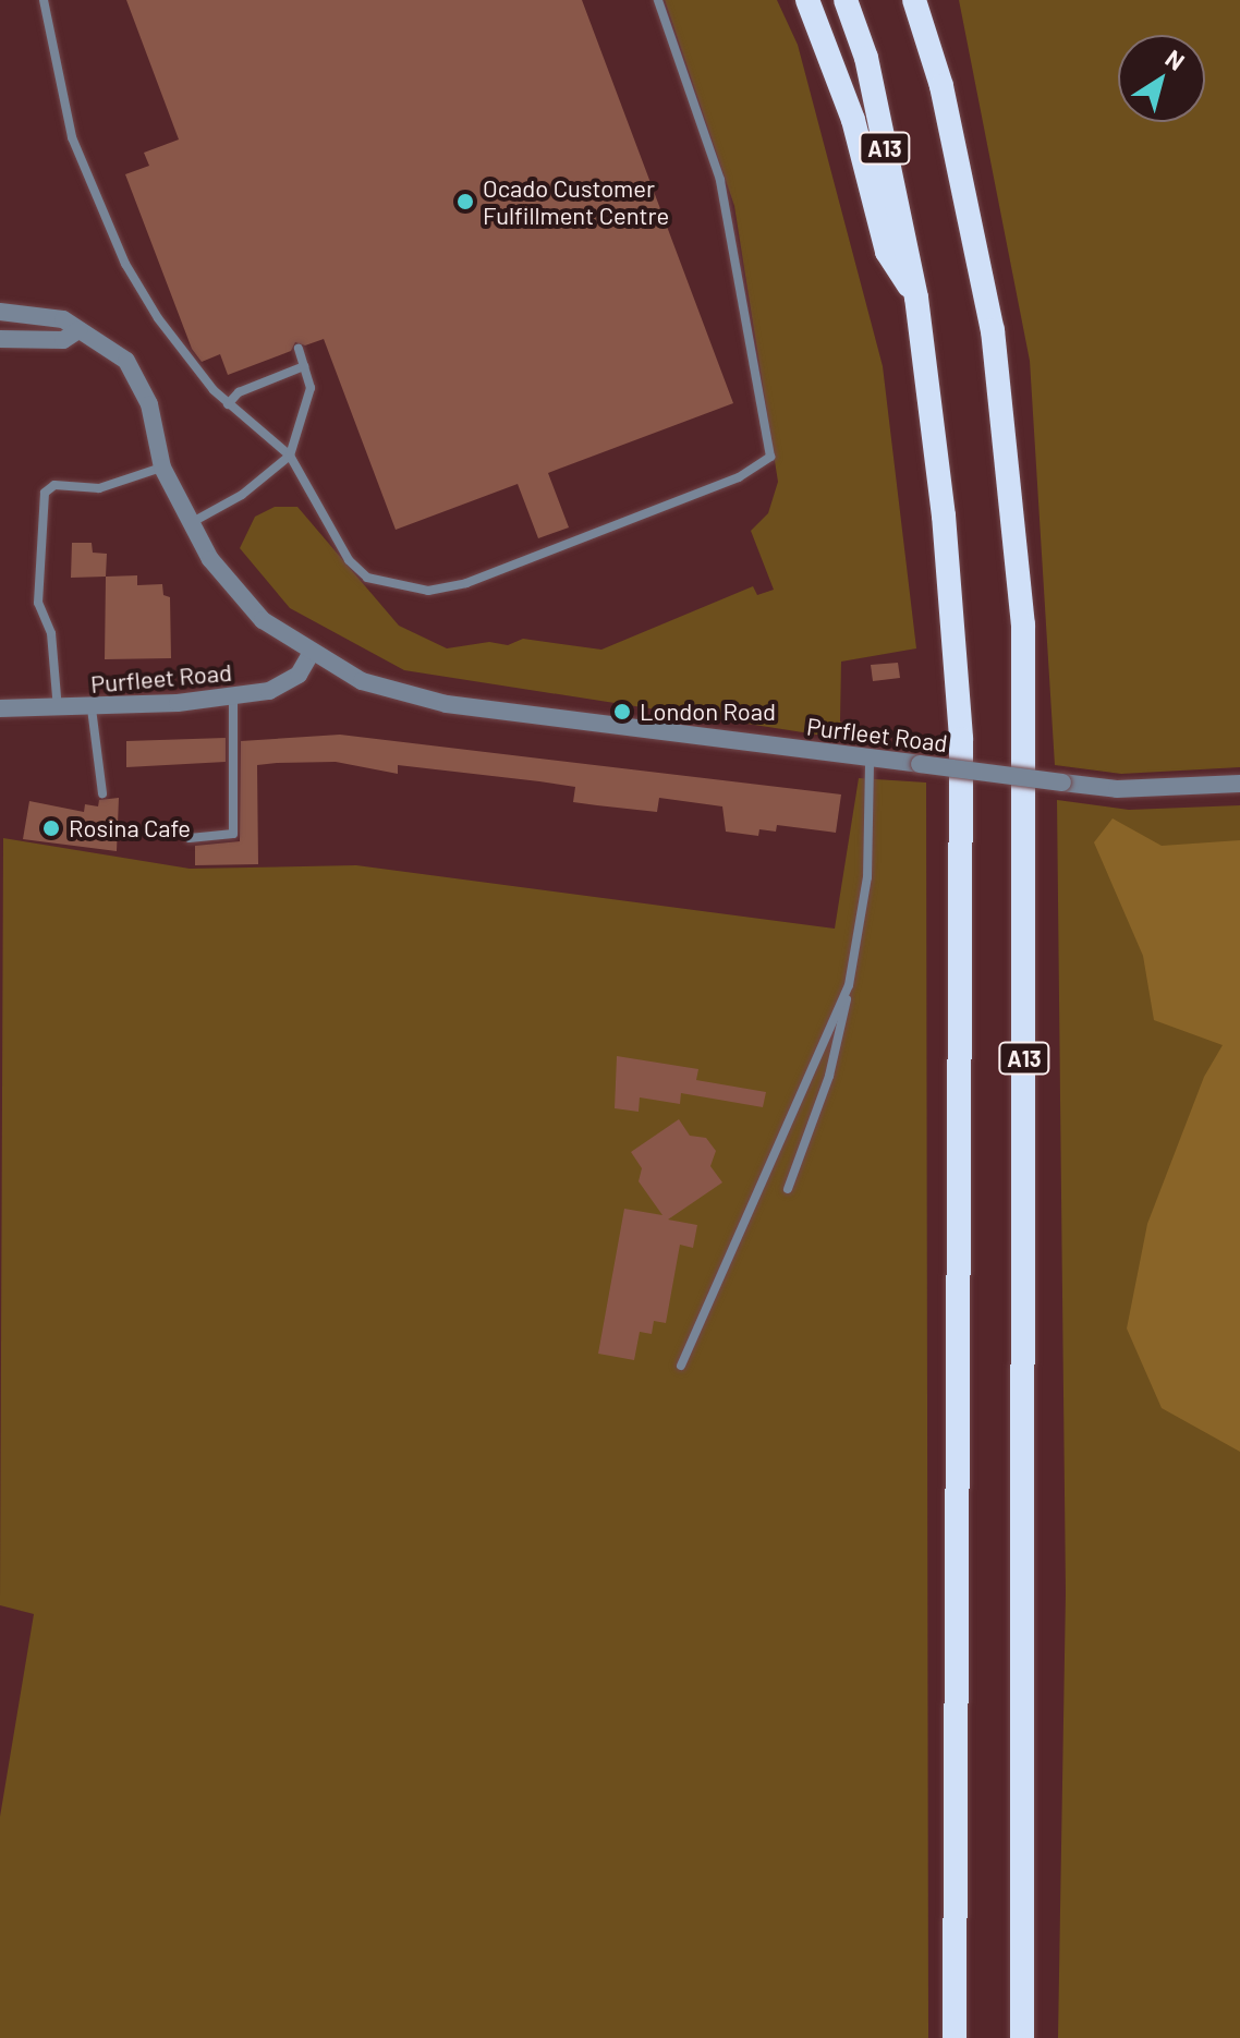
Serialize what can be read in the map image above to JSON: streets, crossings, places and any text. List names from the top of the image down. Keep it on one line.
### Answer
{"streets":{"highway":["A13"],"street":["Purfleet Road"]},"places":["Ocado Customer Fulfillment Centre","London Road","Rosina Cafe"],"north":"top right"}
